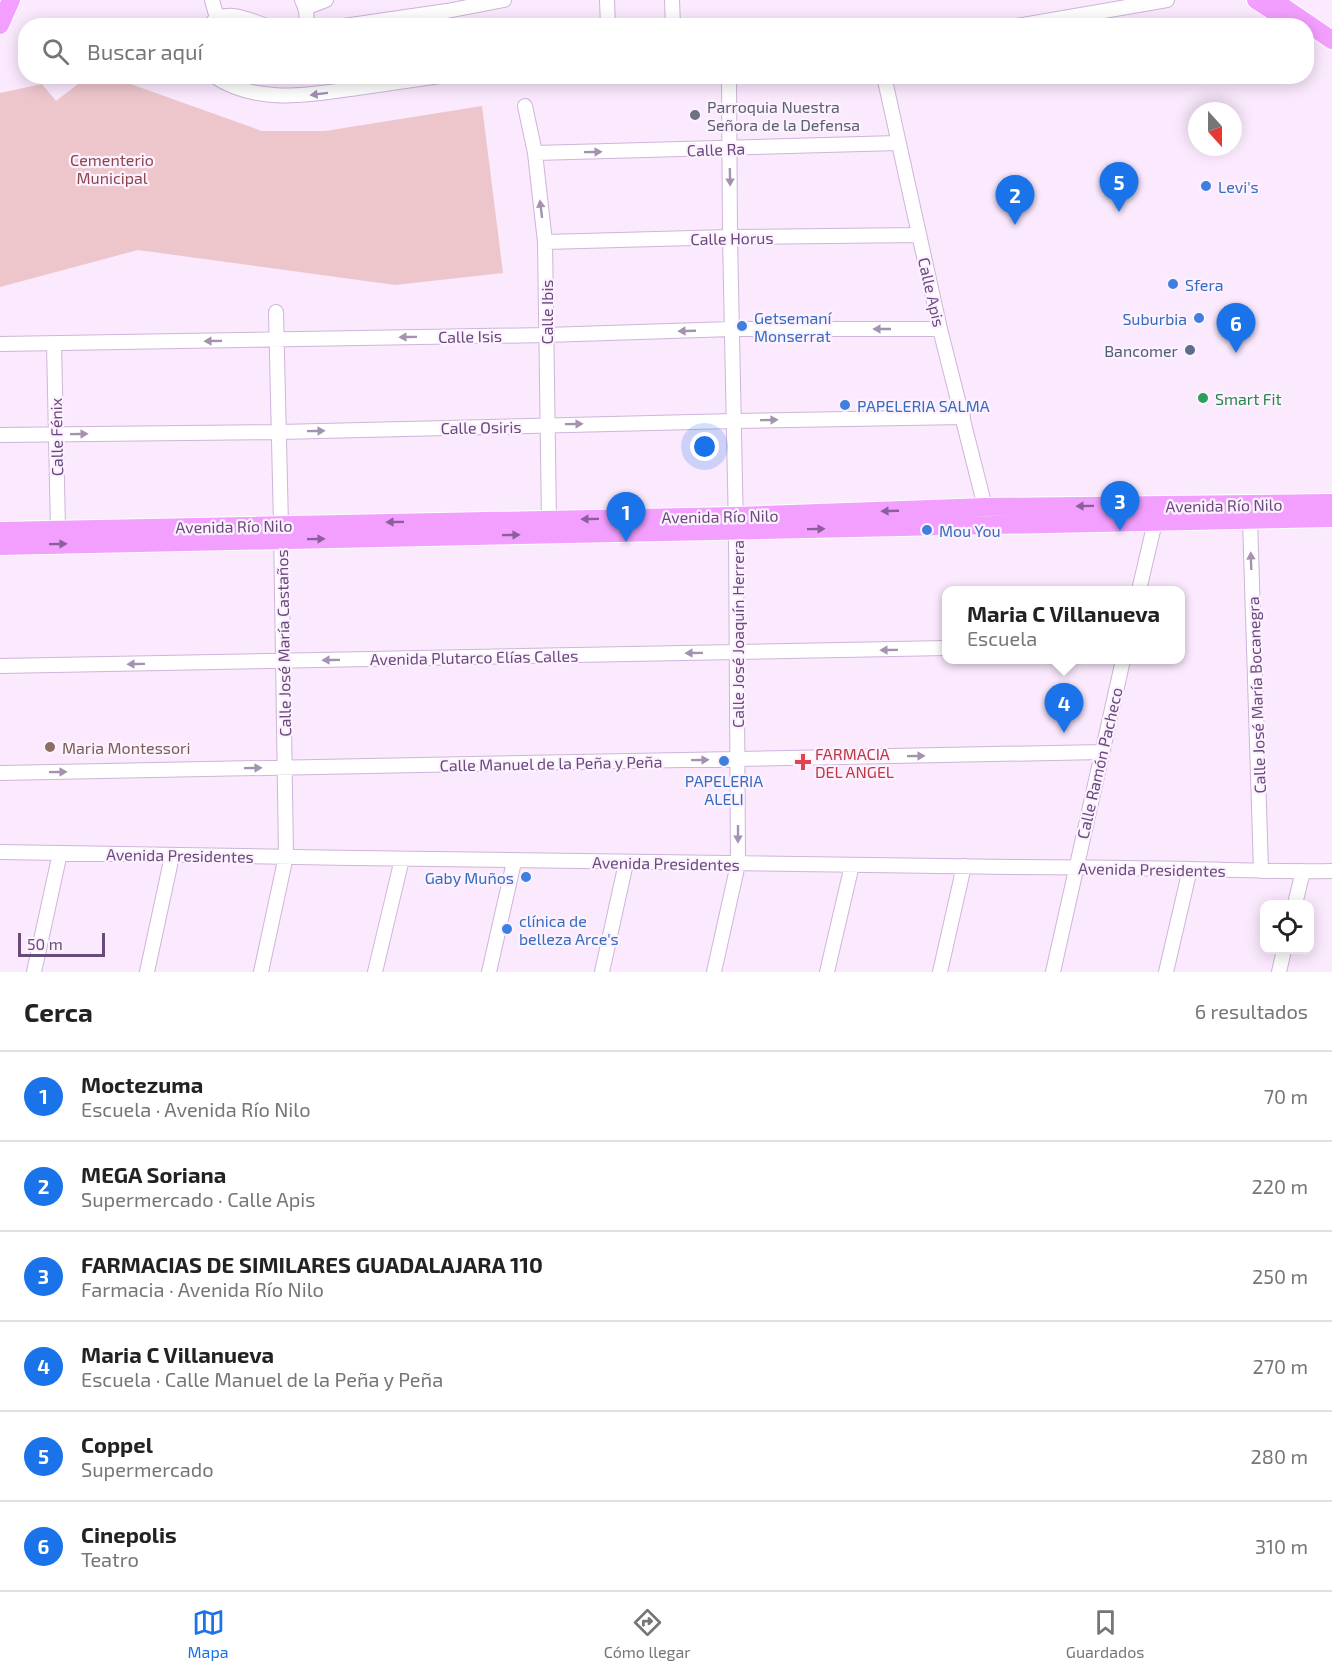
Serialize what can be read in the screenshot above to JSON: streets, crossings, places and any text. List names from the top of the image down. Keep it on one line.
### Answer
{"streets":{"main road":["Avenida Río Nilo"],"street":["Calle Ra","Calle Horus","Calle Apis","Calle Ibis","Calle Isis","Calle Osiris","Calle Fénix","Calle José Joaquín Herrera","Calle José María Castaños","Avenida Plutarco Elías Calles","Calle José María Bocanegra","Calle Manuel de la Peña y Peña","Calle Ramón Pacheco","Avenida Presidentes"]},"crossings":[["Calle Ra","Calle Apis"],["Calle Ra","Calle Ibis"],["Calle Ra","Calle José Joaquín Herrera"],["Calle Horus","Calle Apis"],["Calle Horus","Calle Ibis"],["Calle Horus","Calle José Joaquín Herrera"],["Calle Apis","Calle Isis"],["Calle Apis","Calle Osiris"],["Calle Apis","Avenida Río Nilo"],["Calle Ibis","Calle Isis"],["Calle Ibis","Calle Osiris"],["Calle Ibis","Avenida Río Nilo"],["Calle Isis","Calle Fénix"],["Calle Isis","Calle José Joaquín Herrera"],["Calle Isis","Calle José María Castaños"],["Calle Osiris","Calle Fénix"],["Calle Osiris","Calle José Joaquín Herrera"],["Calle Osiris","Calle José María Castaños"],["Calle Fénix","Avenida Río Nilo"],["Avenida Río Nilo","Calle José Joaquín Herrera"],["Avenida Río Nilo","Calle José María Castaños"],["Avenida Río Nilo","Calle José María Bocanegra"],["Calle José Joaquín Herrera","Avenida Plutarco Elías Calles"],["Calle José Joaquín Herrera","Calle Manuel de la Peña y Peña"],["Calle José Joaquín Herrera","Avenida Presidentes"],["Calle José María Castaños","Avenida Plutarco Elías Calles"],["Calle José María Castaños","Calle Manuel de la Peña y Peña"],["Calle José María Castaños","Avenida Presidentes"],["Calle José María Bocanegra","Avenida Presidentes"],["Calle Manuel de la Peña y Peña","Calle Ramón Pacheco"],["Calle Ramón Pacheco","Avenida Presidentes"]],"one_way":["Calle Ra","Calle Isis","Calle Osiris","Avenida Plutarco Elías Calles","Calle José María Bocanegra","Calle Manuel de la Peña y Peña"],"parks":["Cementerio Municipal"],"places":{"other":["Parroquia Nuestra Señora de la Defensa","Levi's","Sfera","Suburbia","Getsemaní Monserrat","Bancomer","Smart Fit","PAPELERIA SALMA","Mou You","Maria Montessori","PAPELERIA ALELI","Gaby Muños","clínica de belleza Arce's"],"health":["FARMACIA DEL ANGEL"]},"scale_bar":"50 m","north":"bottom","page":{"search":"Buscar aquí","pins":["5","2","6","3","1","4"],"popup":["Maria C Villanueva","Escuela"],"scale":"50 m","heading":["Cerca","6 resultados"],"list":[{"mark":"1","name":"Moctezuma","note":"Escuela · Avenida Río Nilo","value":"70 m"},{"mark":"2","name":"MEGA Soriana","note":"Supermercado · Calle Apis","value":"220 m"},{"mark":"3","name":"FARMACIAS DE SIMILARES GUADALAJARA 110","note":"Farmacia · Avenida Río Nilo","value":"250 m"},{"mark":"4","name":"Maria C Villanueva","note":"Escuela · Calle Manuel de la Peña y Peña","value":"270 m"},{"mark":"5","name":"Coppel","note":"Supermercado","value":"280 m"},{"mark":"6","name":"Cinepolis","note":"Teatro","value":"310 m"}],"nav":["Mapa","Cómo llegar","Guardados"]}}
